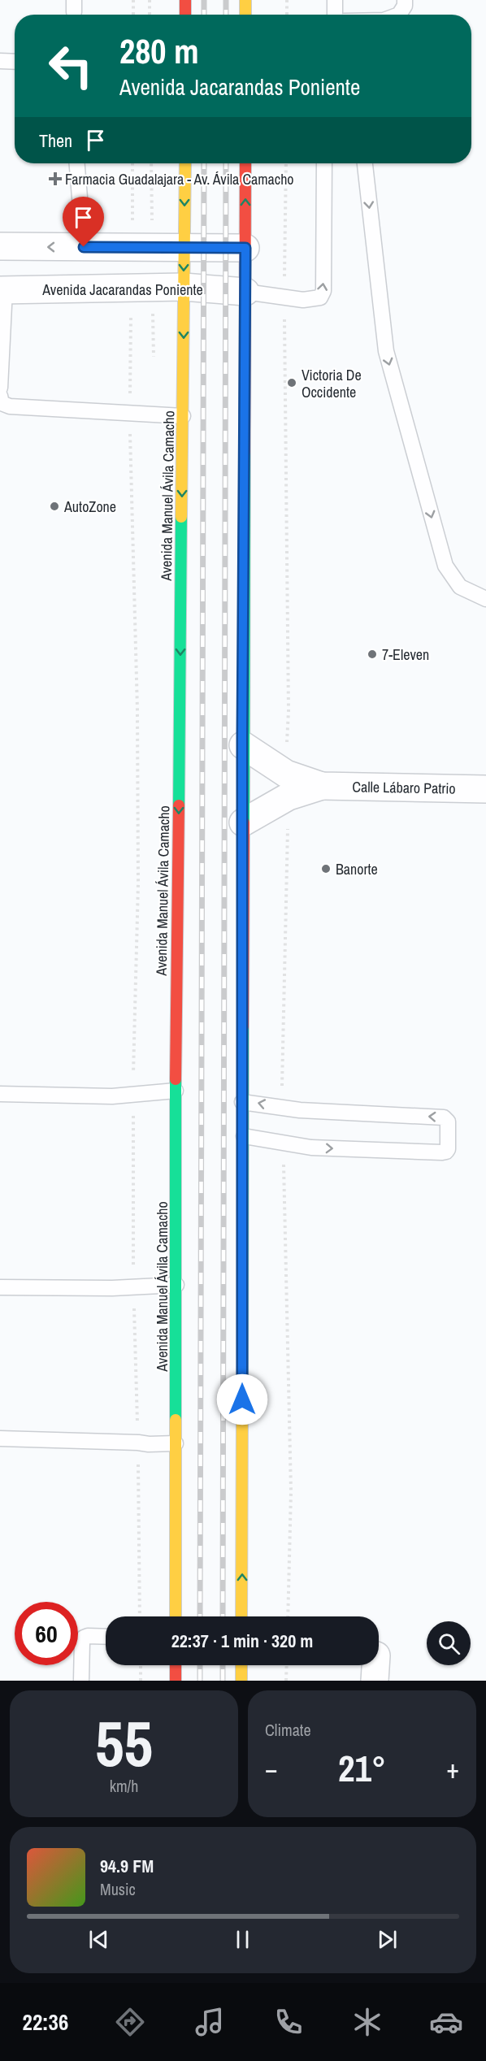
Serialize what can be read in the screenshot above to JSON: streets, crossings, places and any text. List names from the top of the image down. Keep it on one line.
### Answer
{"streets":{"main road":["Avenida Manuel Ávila Camacho"],"street":["Avenida Jacarandas Poniente","Calle Lábaro Patrio"]},"crossings":[["Avenida Jacarandas Poniente","Avenida Manuel Ávila Camacho"]],"places":{"health":["Farmacia Guadalajara - Av. Ávila Camacho"],"other":["Victoria De Occidente","AutoZone","7-Eleven","Banorte"]},"page":{"turn":["280 m","Avenida Jacarandas Poniente"],"then":"Then","limit":"60","trip":"22:37 · 1 min · 320 m","tile":[["55","km/h"],"Climate"],"heat":["−","21°","+"],"song":["94.9 FM","Music"],"tabs":"22:36"}}
